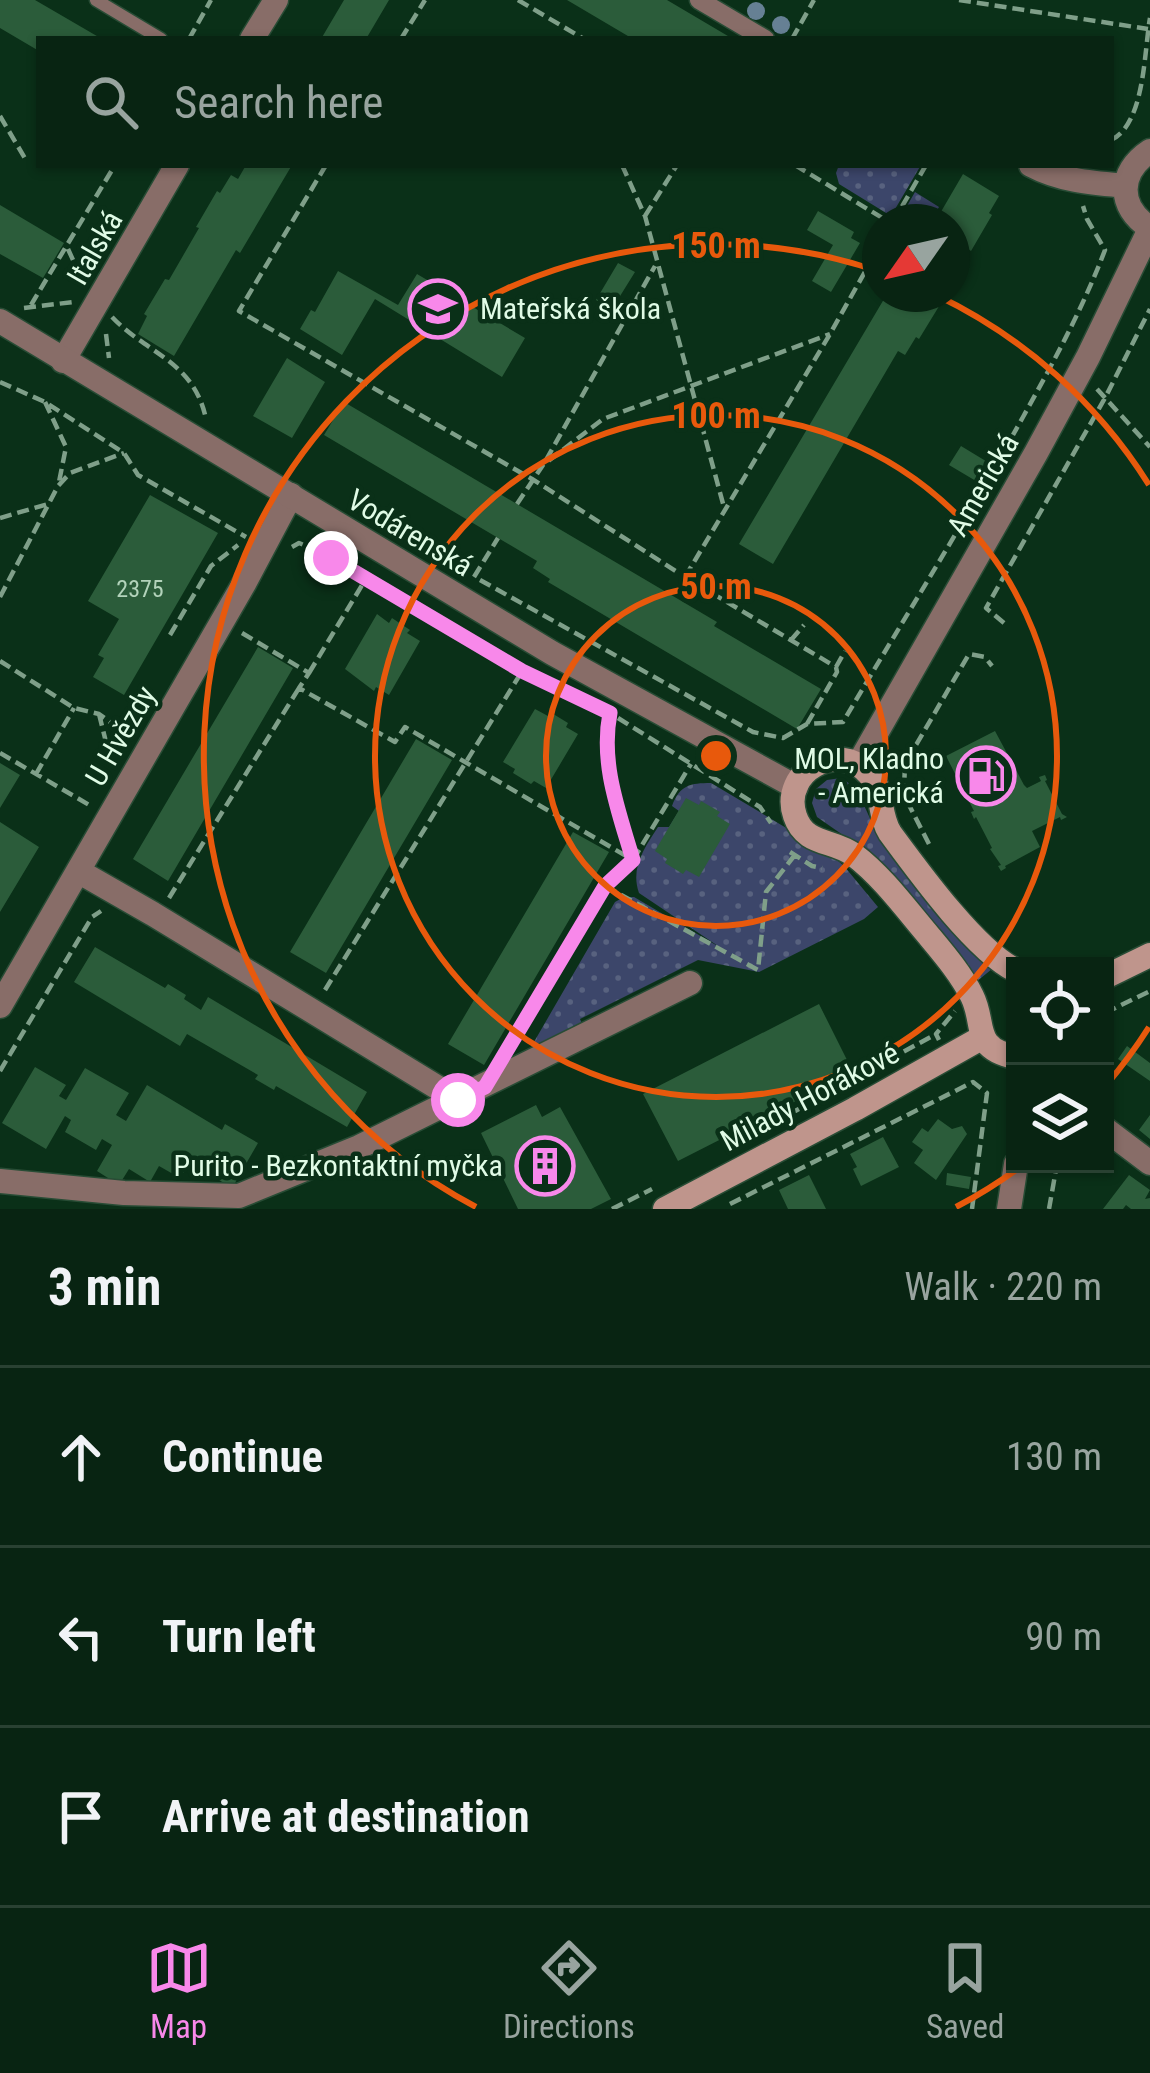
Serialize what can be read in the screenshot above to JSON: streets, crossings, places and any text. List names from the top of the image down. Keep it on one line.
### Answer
{"streets":{"main road":["Milady Horákové"],"street":["Italská","Americká","Vodárenská","U Hvězdy"]},"crossings":[["Italská","Vodárenská"],["Vodárenská","U Hvězdy"]],"places":{"school or university":["Mateřská škola"],"fuel station":["MOL, Kladno - Americká"],"building":["Purito - Bezkontaktní myčka"]},"house_numbers":["2375"],"north":"bottom left","page":{"search":"Search here","heading":["3 min","Walk · 220 m"],"list":[["Continue","130 m"],["Turn left","90 m"],"Arrive at destination"],"nav":["Map","Directions","Saved"]},"rings":["150 m","100 m","50 m"]}
